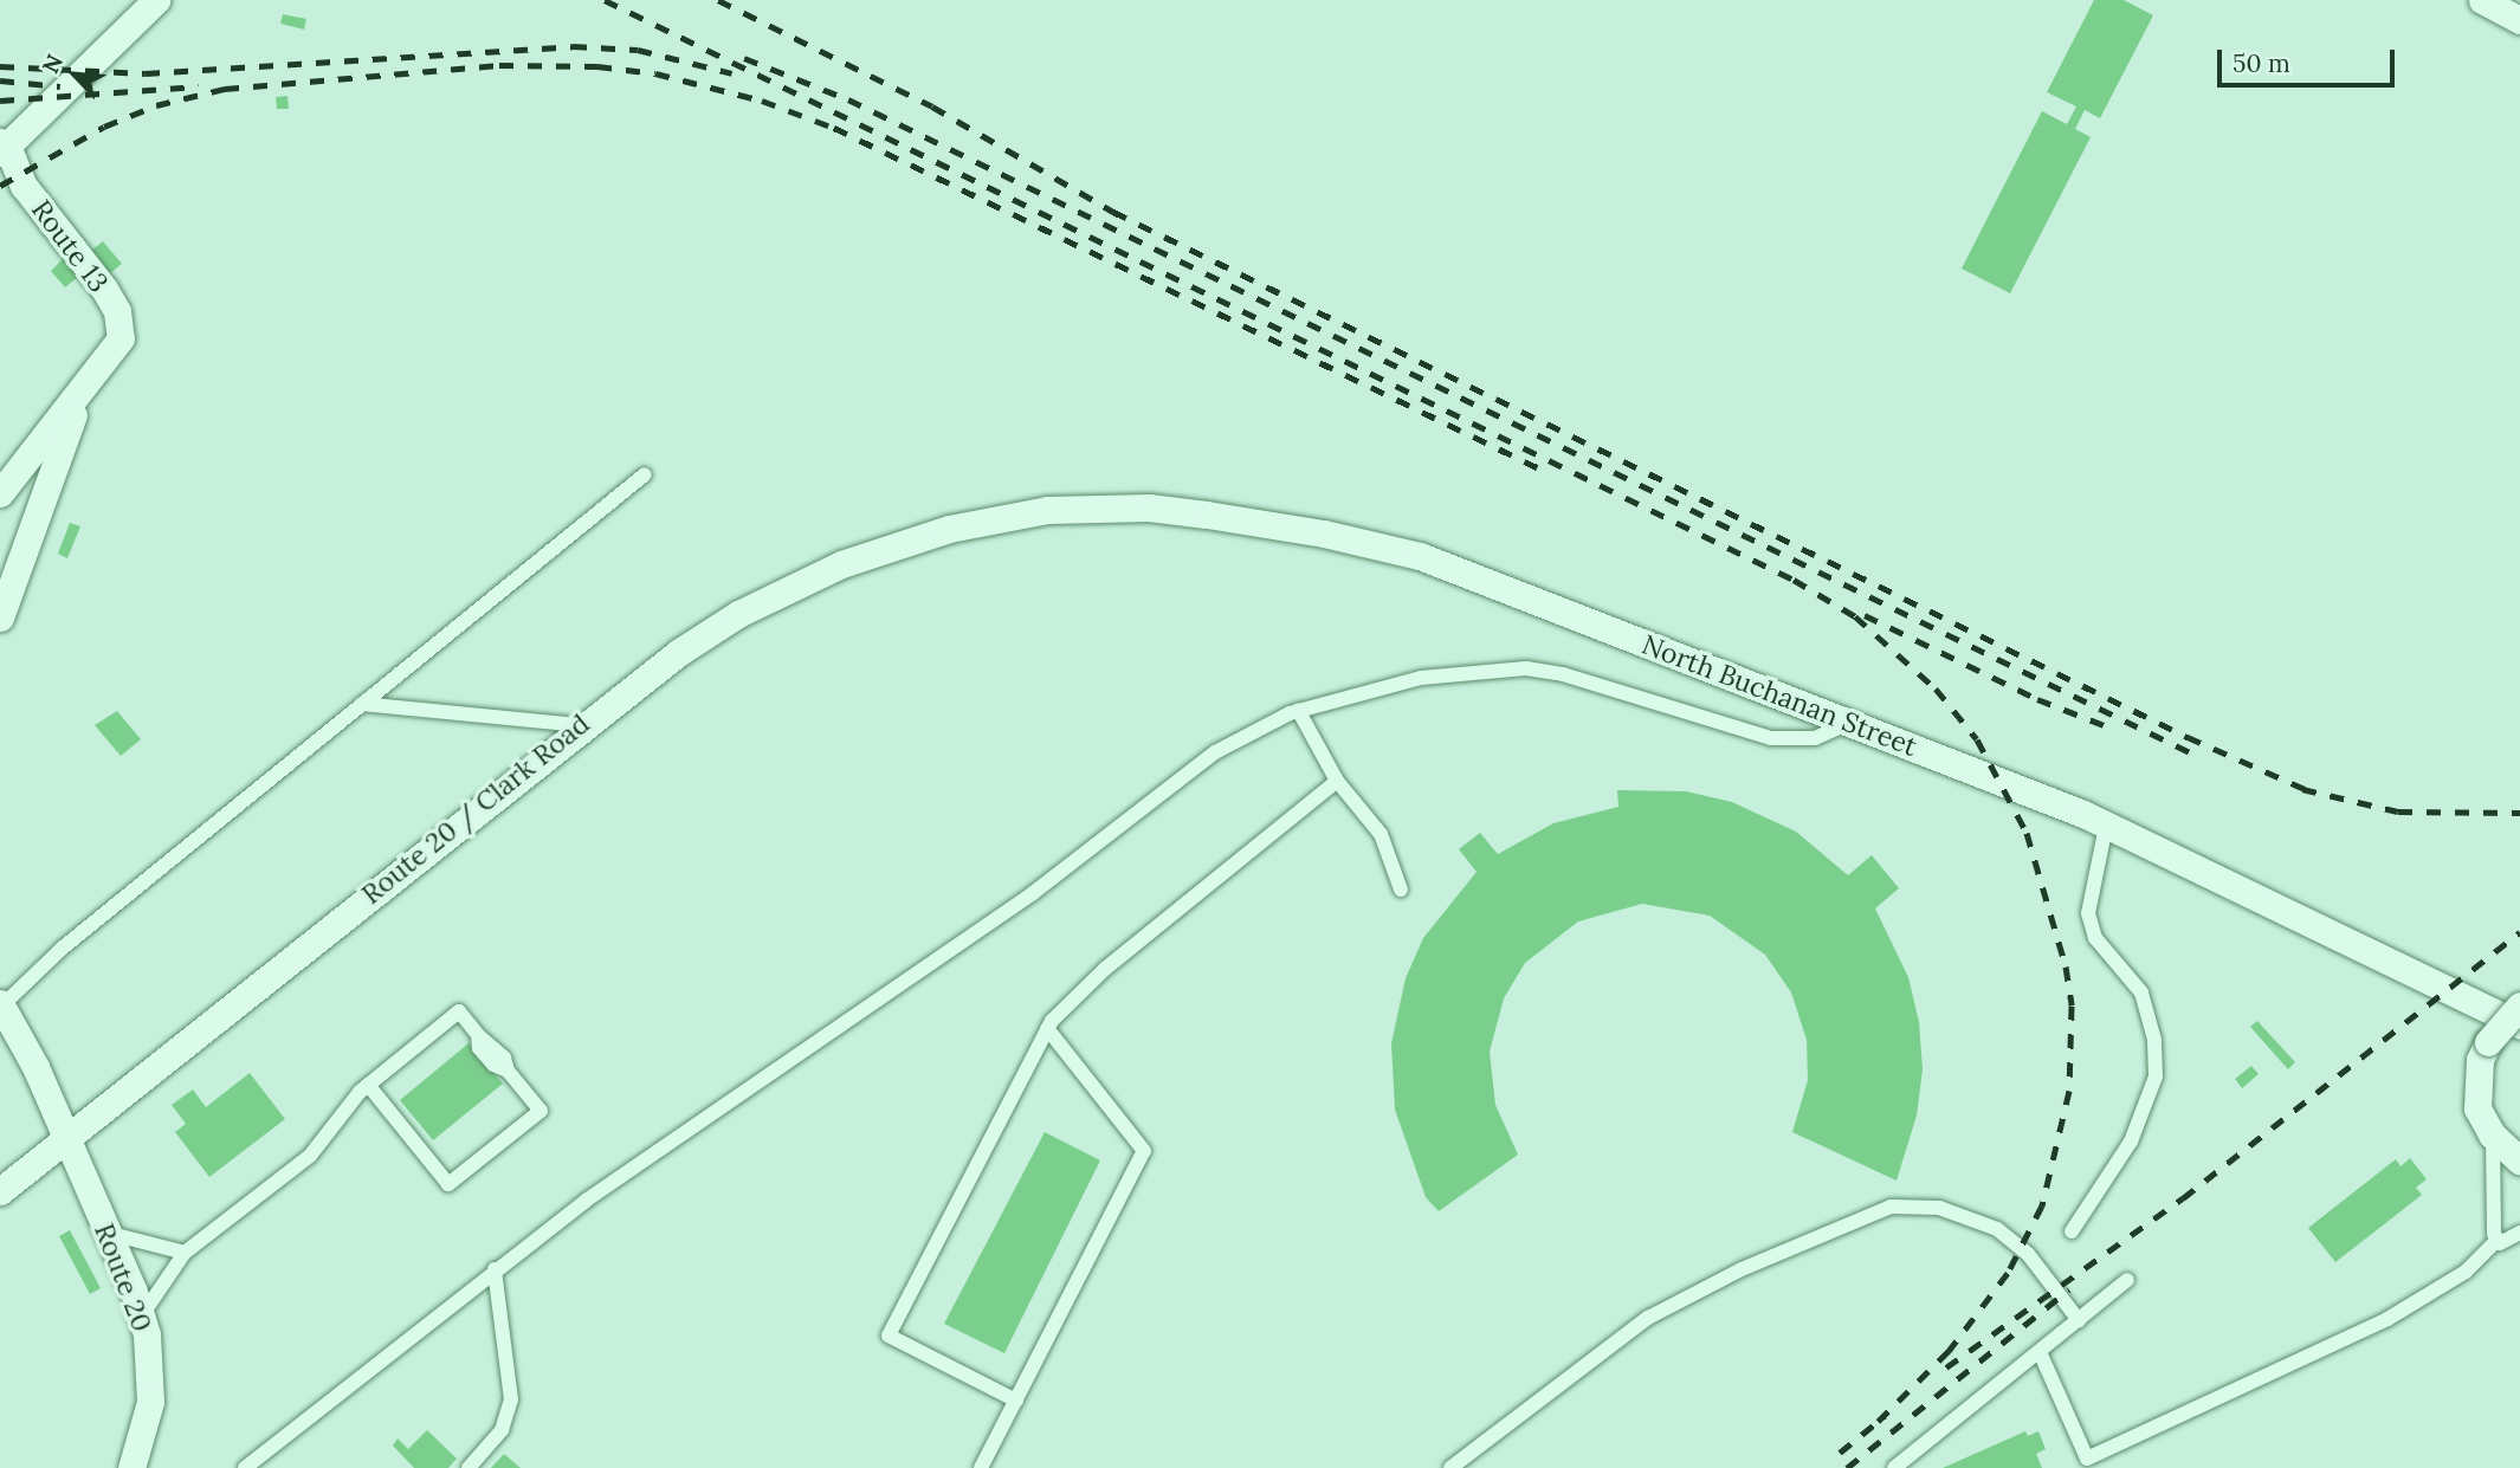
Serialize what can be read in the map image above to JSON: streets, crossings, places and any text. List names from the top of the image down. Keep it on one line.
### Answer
{"streets":{"street":["Route 13","North Buchanan Street","Route 20 / Clark Road","Route 20"]},"crossings":[["North Buchanan Street","Route 20 / Clark Road"],["Route 20 / Clark Road","Route 20"]],"scale_bar":"50 m","north":"top left"}
